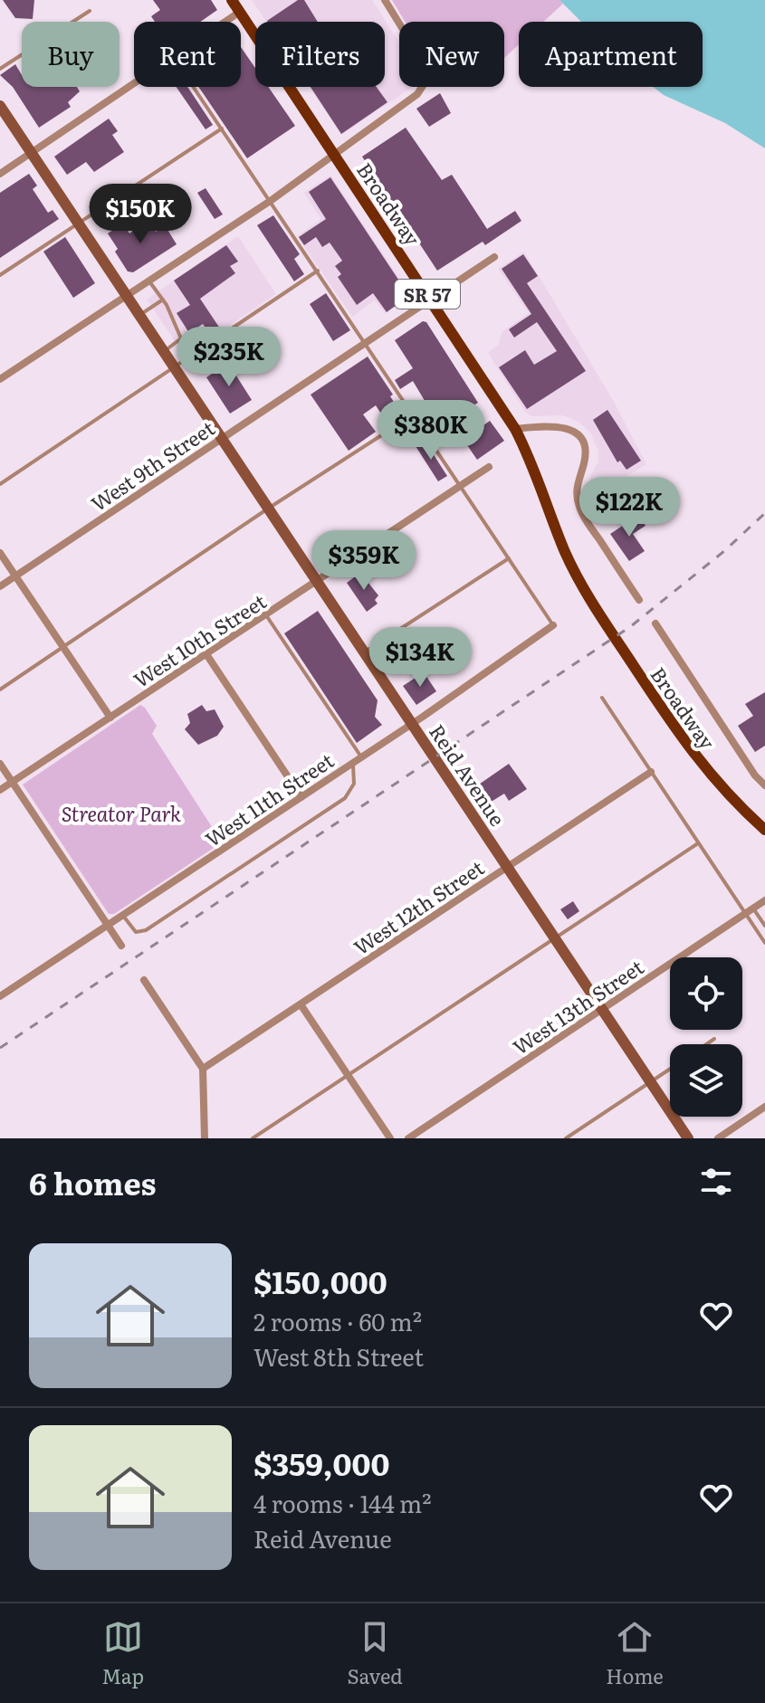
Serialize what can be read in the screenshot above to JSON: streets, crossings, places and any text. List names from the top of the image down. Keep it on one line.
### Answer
{"streets":{"main road":["Broadway","SR 57"],"street":["West 9th Street","West 10th Street","Reid Avenue","West 11th Street","West 12th Street","West 13th Street"]},"crossings":[["Broadway","West 9th Street"],["West 9th Street","Reid Avenue"],["West 10th Street","Reid Avenue"],["Reid Avenue","West 11th Street"],["Reid Avenue","West 12th Street"],["Reid Avenue","West 13th Street"]],"parks":["Streator Park"],"page":{"chip":["Buy","Rent","Filters","New","Apartment"],"price":["$150K","$235K","$380K","$122K","$359K","$134K"],"heading":"6 homes","list":[{"name":"$150,000","note":"2 rooms · 60 m² · West 8th Street"},{"name":"$359,000","note":"4 rooms · 144 m² · Reid Avenue"}],"tabs":["Map","Saved","Home"]}}
